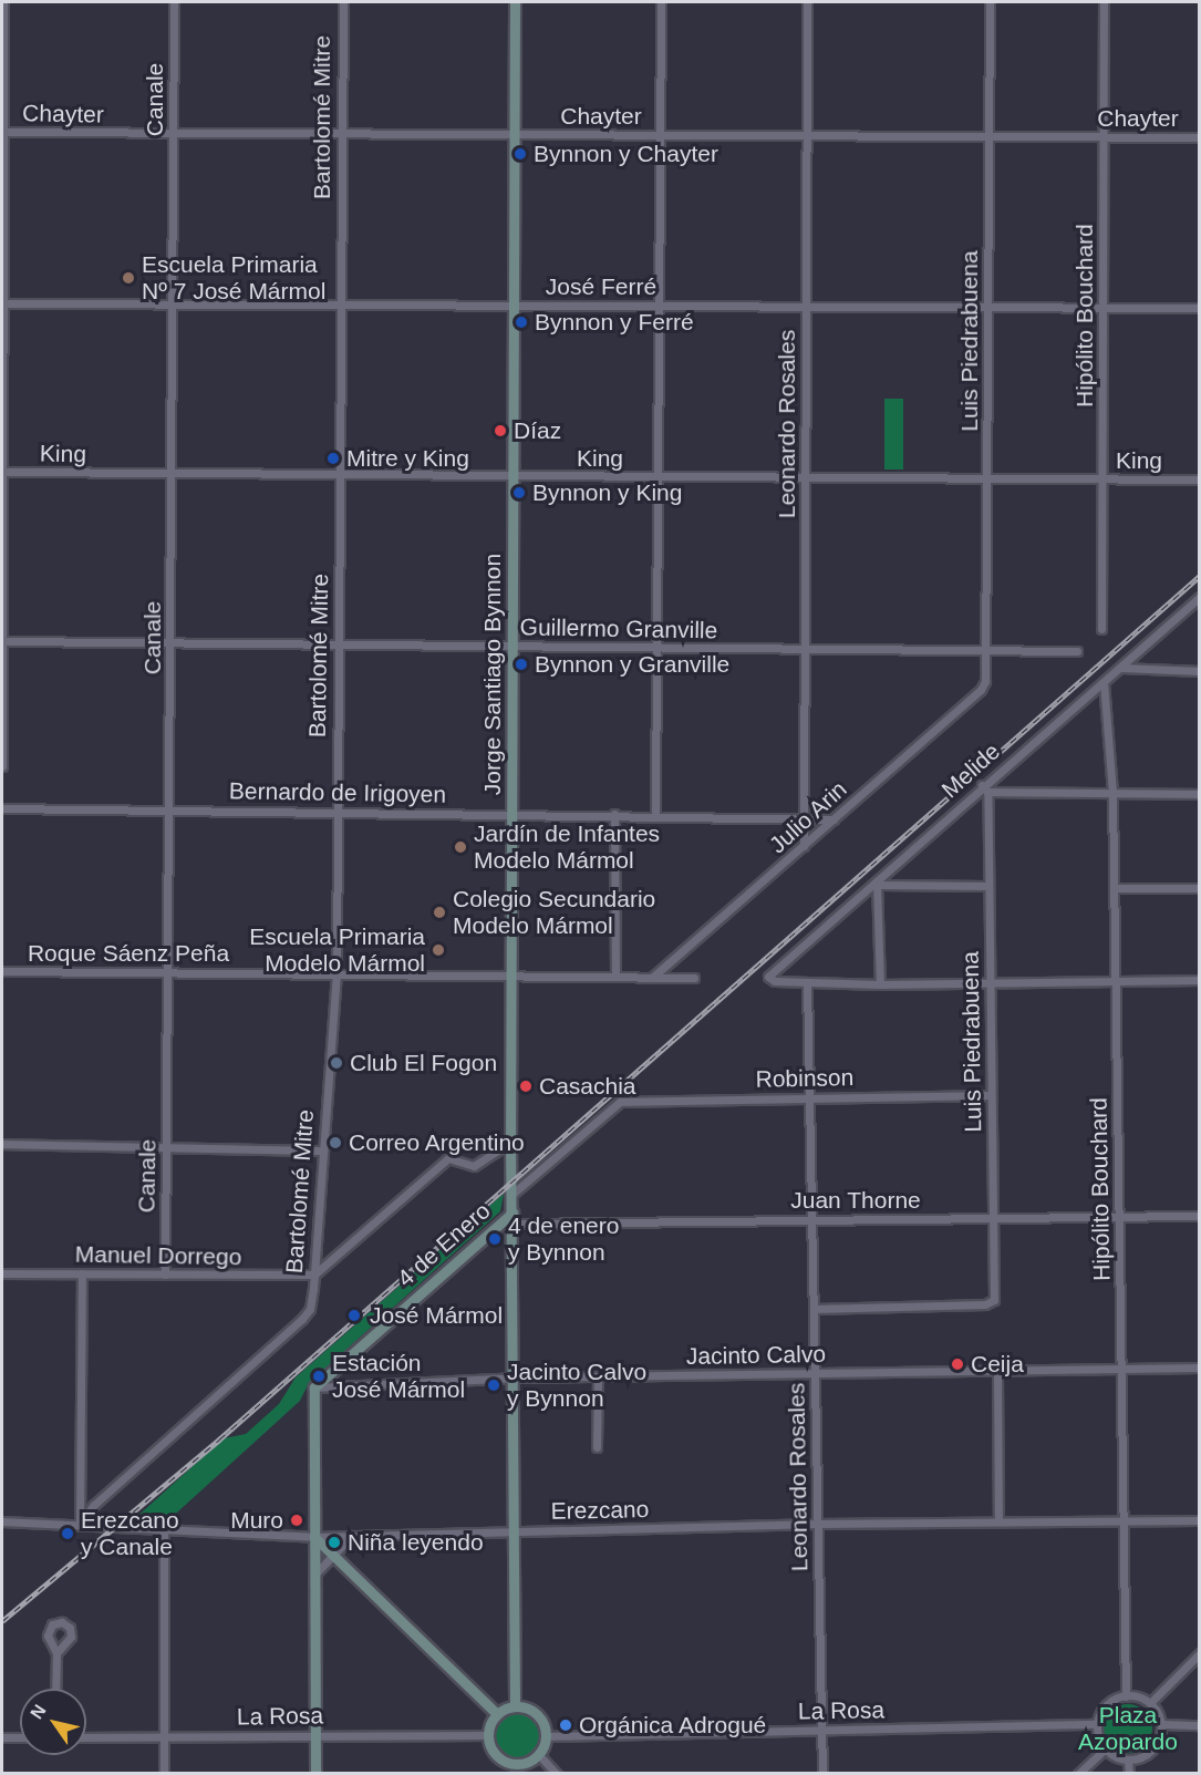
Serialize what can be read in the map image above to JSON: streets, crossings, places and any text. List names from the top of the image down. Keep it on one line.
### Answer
{"streets":{"street":["Canale","Chayter","Bartolomé Mitre","José Ferré","Hipólito Bouchard","Luis Piedrabuena","Leonardo Rosales","King","Guillermo Granville","Jorge Santiago Bynnon","Melide","Bernardo de Irigoyen","Julio Arin","Roque Sáenz Peña","Robinson","Juan Thorne","4 de Enero","Manuel Dorrego","Jacinto Calvo","Erezcano","La Rosa"]},"crossings":[["Canale","Chayter"],["Canale","José Ferré"],["Canale","King"],["Canale","Guillermo Granville"],["Canale","Bernardo de Irigoyen"],["Canale","Roque Sáenz Peña"],["Canale","Manuel Dorrego"],["Chayter","Bartolomé Mitre"],["Chayter","Hipólito Bouchard"],["Chayter","Luis Piedrabuena"],["Chayter","Leonardo Rosales"],["Chayter","Jorge Santiago Bynnon"],["Bartolomé Mitre","José Ferré"],["Bartolomé Mitre","King"],["Bartolomé Mitre","Guillermo Granville"],["Bartolomé Mitre","Bernardo de Irigoyen"],["Bartolomé Mitre","Roque Sáenz Peña"],["Bartolomé Mitre","Manuel Dorrego"],["Bartolomé Mitre","Erezcano"],["José Ferré","Hipólito Bouchard"],["José Ferré","Luis Piedrabuena"],["José Ferré","Leonardo Rosales"],["José Ferré","Jorge Santiago Bynnon"],["Hipólito Bouchard","King"],["Hipólito Bouchard","Melide"],["Hipólito Bouchard","Juan Thorne"],["Hipólito Bouchard","Jacinto Calvo"],["Hipólito Bouchard","Erezcano"],["Hipólito Bouchard","La Rosa"],["Luis Piedrabuena","Leonardo Rosales"],["Luis Piedrabuena","King"],["Luis Piedrabuena","Guillermo Granville"],["Luis Piedrabuena","Melide"],["Luis Piedrabuena","Julio Arin"],["Luis Piedrabuena","Robinson"],["Luis Piedrabuena","Juan Thorne"],["Leonardo Rosales","King"],["Leonardo Rosales","Guillermo Granville"],["Leonardo Rosales","Melide"],["Leonardo Rosales","Bernardo de Irigoyen"],["Leonardo Rosales","Julio Arin"],["Leonardo Rosales","Robinson"],["Leonardo Rosales","Juan Thorne"],["Leonardo Rosales","Jacinto Calvo"],["Leonardo Rosales","Erezcano"],["Leonardo Rosales","La Rosa"],["King","Jorge Santiago Bynnon"],["Guillermo Granville","Jorge Santiago Bynnon"],["Jorge Santiago Bynnon","Bernardo de Irigoyen"],["Jorge Santiago Bynnon","Roque Sáenz Peña"],["Jorge Santiago Bynnon","Robinson"],["Jorge Santiago Bynnon","Juan Thorne"],["Jorge Santiago Bynnon","4 de Enero"],["Jorge Santiago Bynnon","Jacinto Calvo"],["Jorge Santiago Bynnon","Erezcano"],["Jorge Santiago Bynnon","La Rosa"],["Bernardo de Irigoyen","Julio Arin"],["Julio Arin","Roque Sáenz Peña"],["Juan Thorne","4 de Enero"],["4 de Enero","Jacinto Calvo"]],"parks":["Plaza Azopardo"],"places":["Bynnon y Chayter","Escuela Primaria Nº 7 José Mármol","Bynnon y Ferré","Díaz","Mitre y King","Bynnon y King","Bynnon y Granville","Jardín de Infantes Modelo Mármol","Colegio Secundario Modelo Mármol","Escuela Primaria Modelo Mármol","Club El Fogon","Casachia","Correo Argentino","4 de enero y Bynnon","José Mármol","Ceija","Estación José Mármol","Jacinto Calvo y Bynnon","Muro","Erezcano y Canale","Niña leyendo","Orgánica Adrogué"],"north":"top left"}
